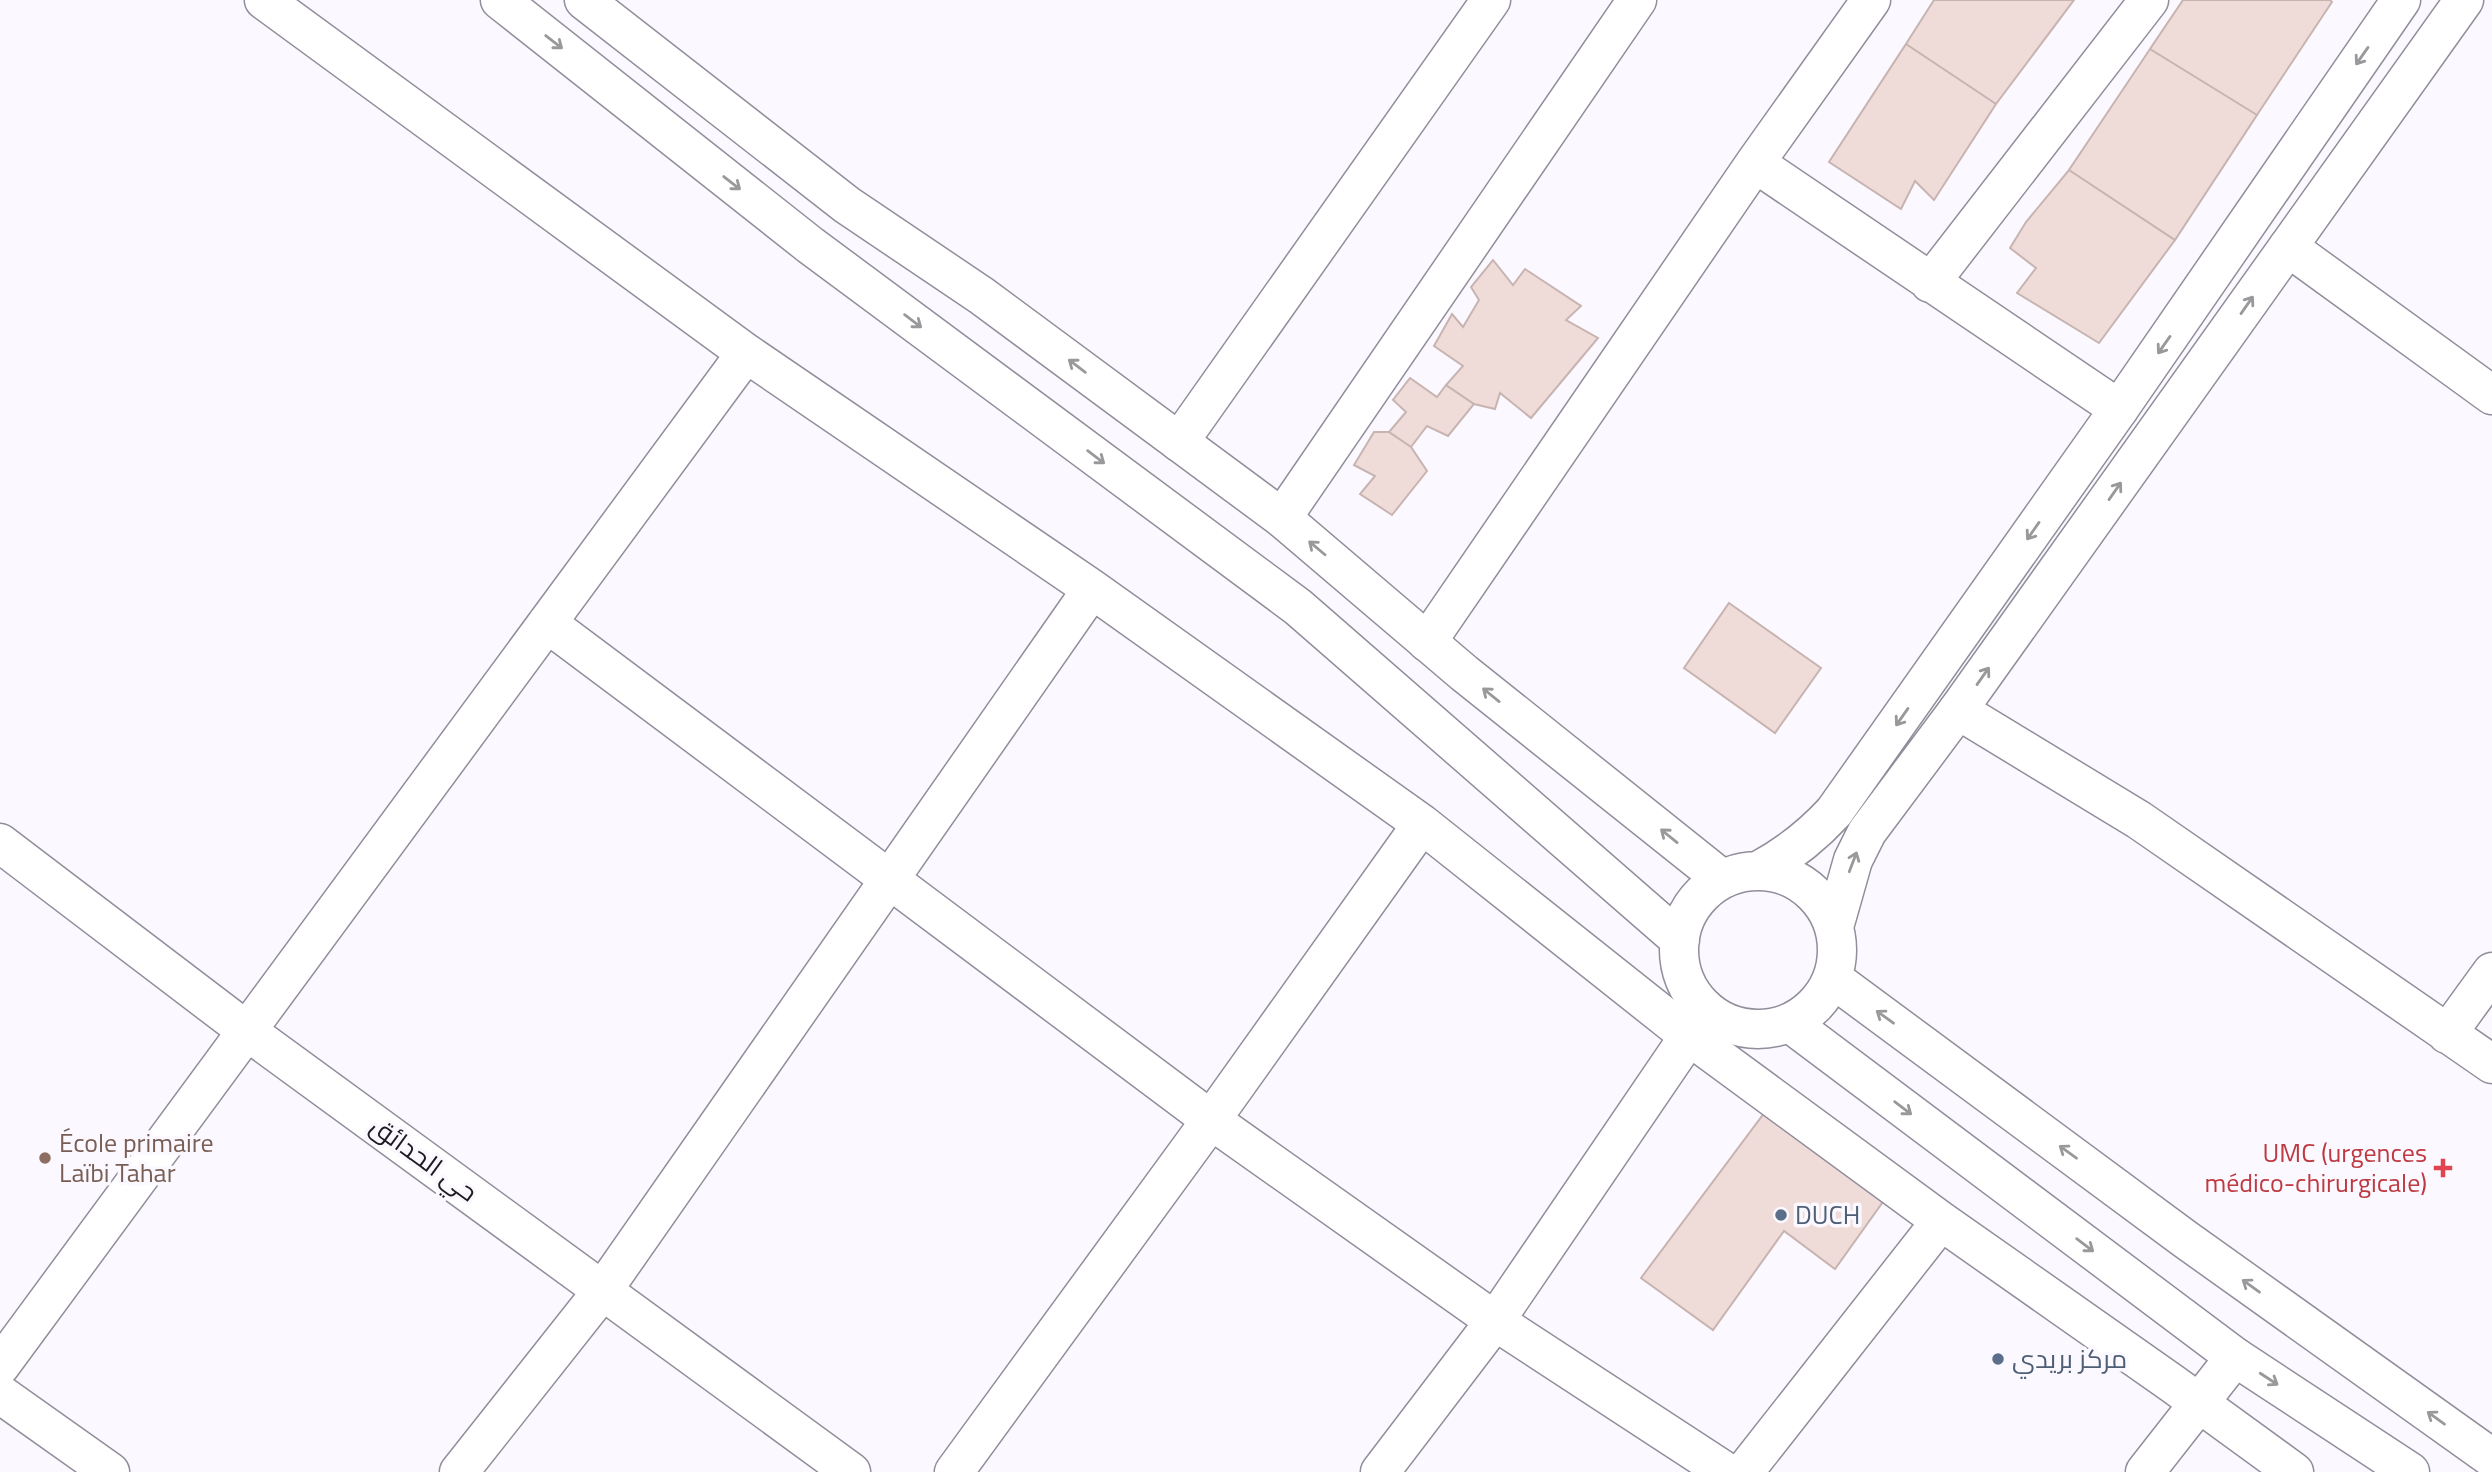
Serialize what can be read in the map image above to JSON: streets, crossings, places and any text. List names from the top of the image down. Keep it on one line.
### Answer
{"streets":{"street":["حي الحدائق"]},"places":{"other":["École primaire Laïbi Tahar","DUCH","مركز بريدي"],"health":["UMC (urgences médico-chirurgicale)"]}}
